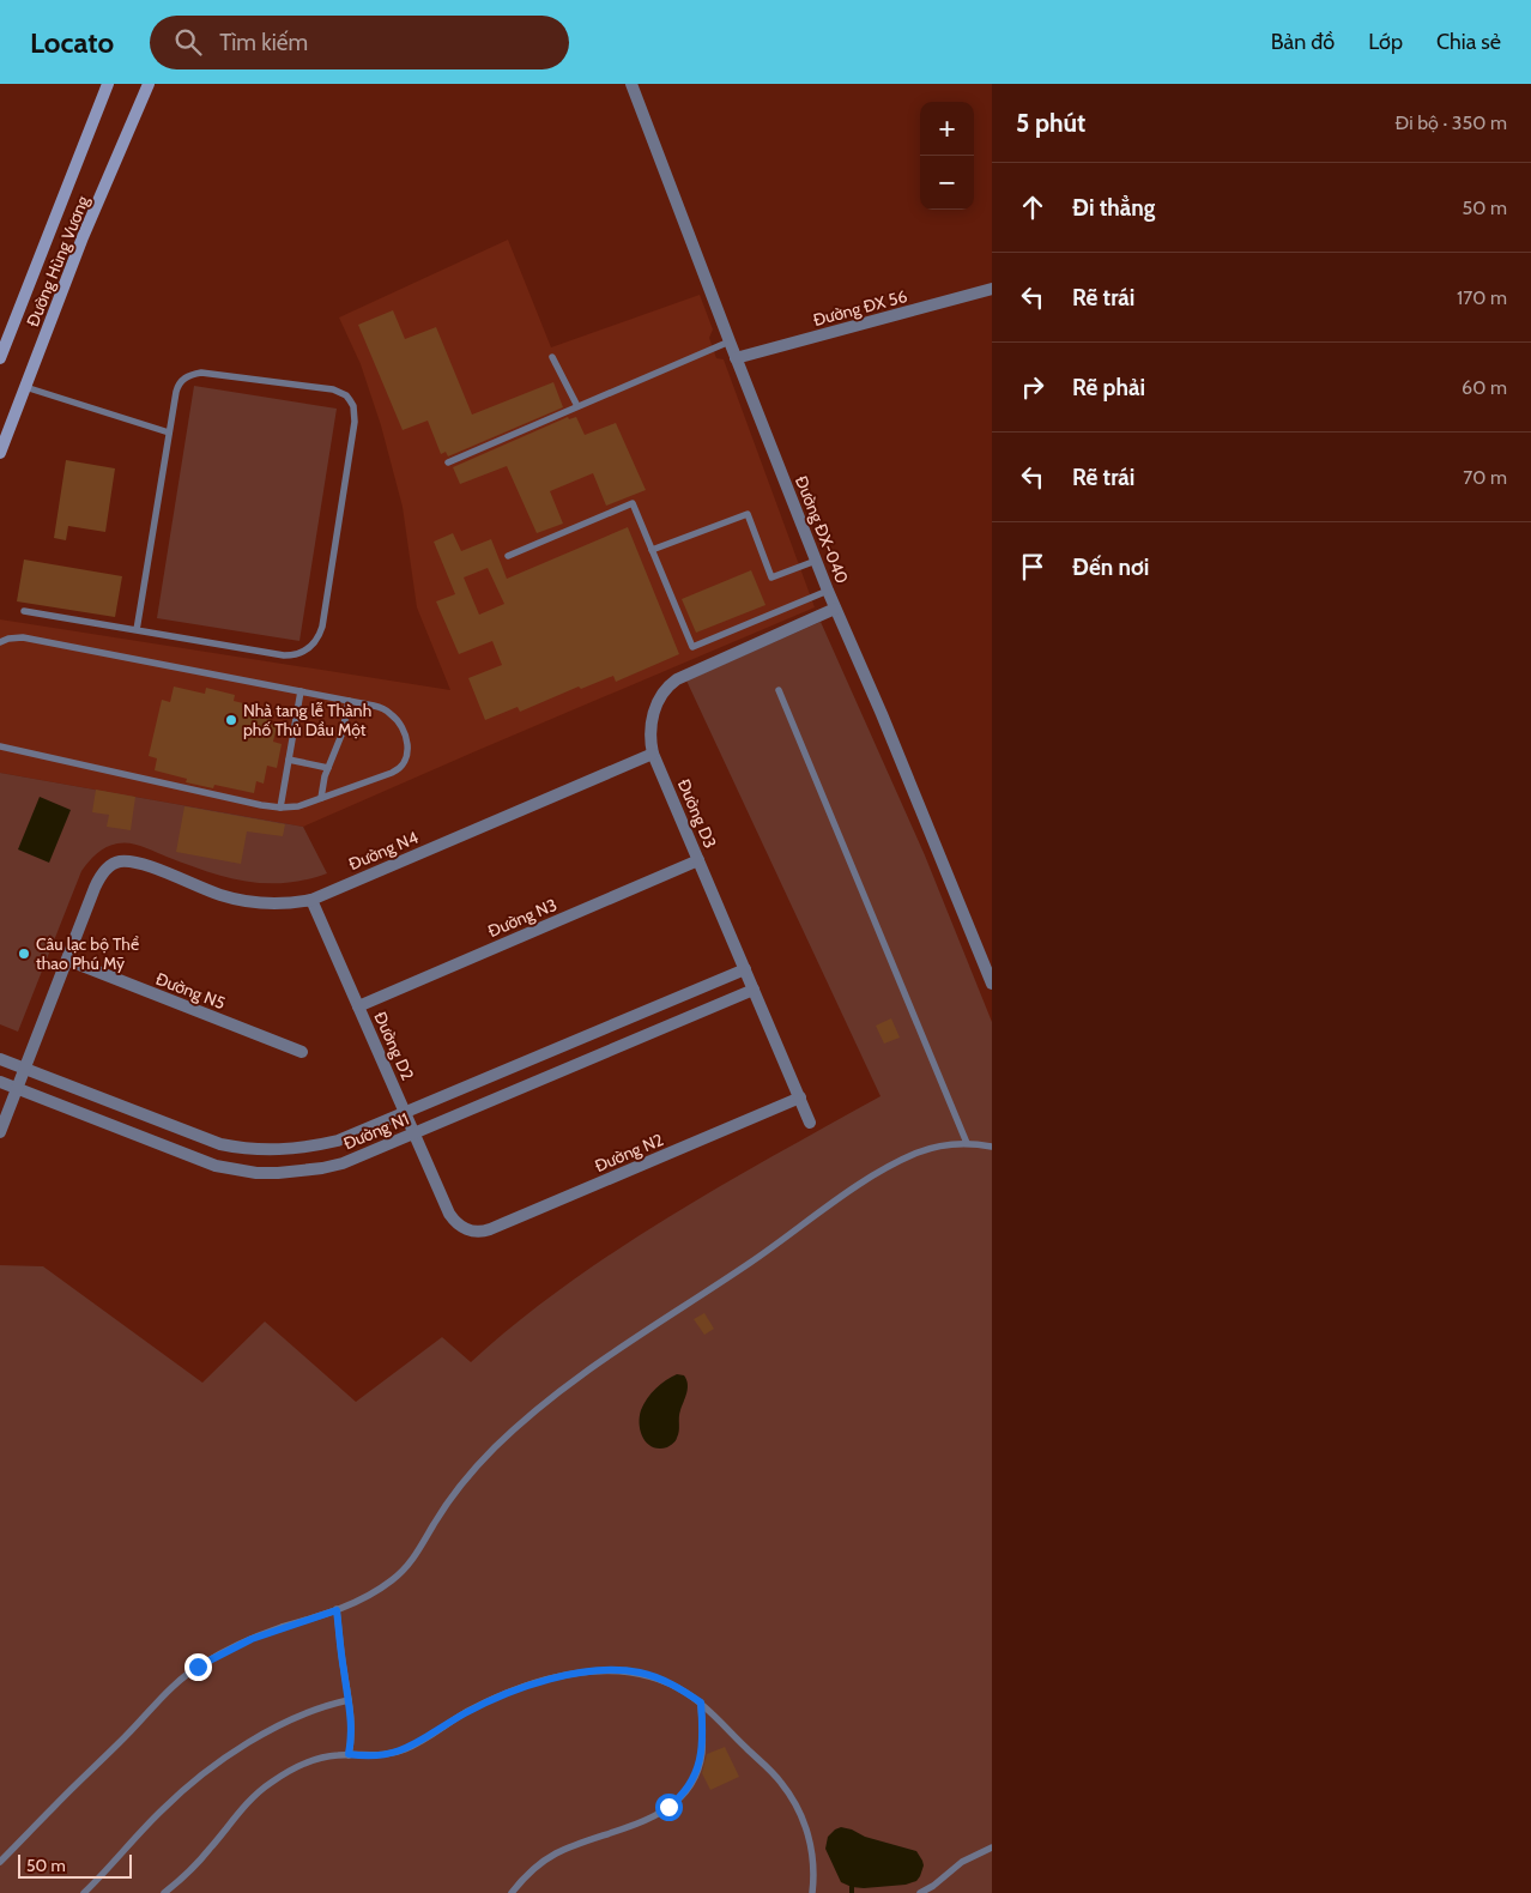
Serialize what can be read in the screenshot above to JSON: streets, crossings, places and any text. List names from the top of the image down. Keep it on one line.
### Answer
{"streets":{"main road":["Đường Hùng Vương"],"street":["Đường ĐX 56","Đường ĐX-040","Đường D3","Đường N4","Đường N3","Đường N5","Đường D2","Đường N1","Đường N2"]},"crossings":[["Đường ĐX 56","Đường ĐX-040"],["Đường ĐX-040","Đường D3"],["Đường D3","Đường N4"],["Đường D3","Đường N3"],["Đường D3","Đường N1"],["Đường D3","Đường N2"],["Đường N4","Đường N5"],["Đường N4","Đường D2"],["Đường N3","Đường D2"],["Đường D2","Đường N1"],["Đường D2","Đường N2"]],"places":["Nhà tang lễ Thành phố Thủ Dầu Một","Câu lạc bộ Thể thao Phú Mỹ"],"scale_bar":"50 m","page":{"header":"Locato","search":"Tìm kiếm","nav":["Bản đồ","Lớp","Chia sẻ"],"heading":["5 phút","Đi bộ · 350 m"],"map_buttons":["+","−"],"list":[["Đi thẳng","50 m"],["Rẽ trái","170 m"],["Rẽ phải","60 m"],["Rẽ trái","70 m"],"Đến nơi"],"scale":"50 m"}}
